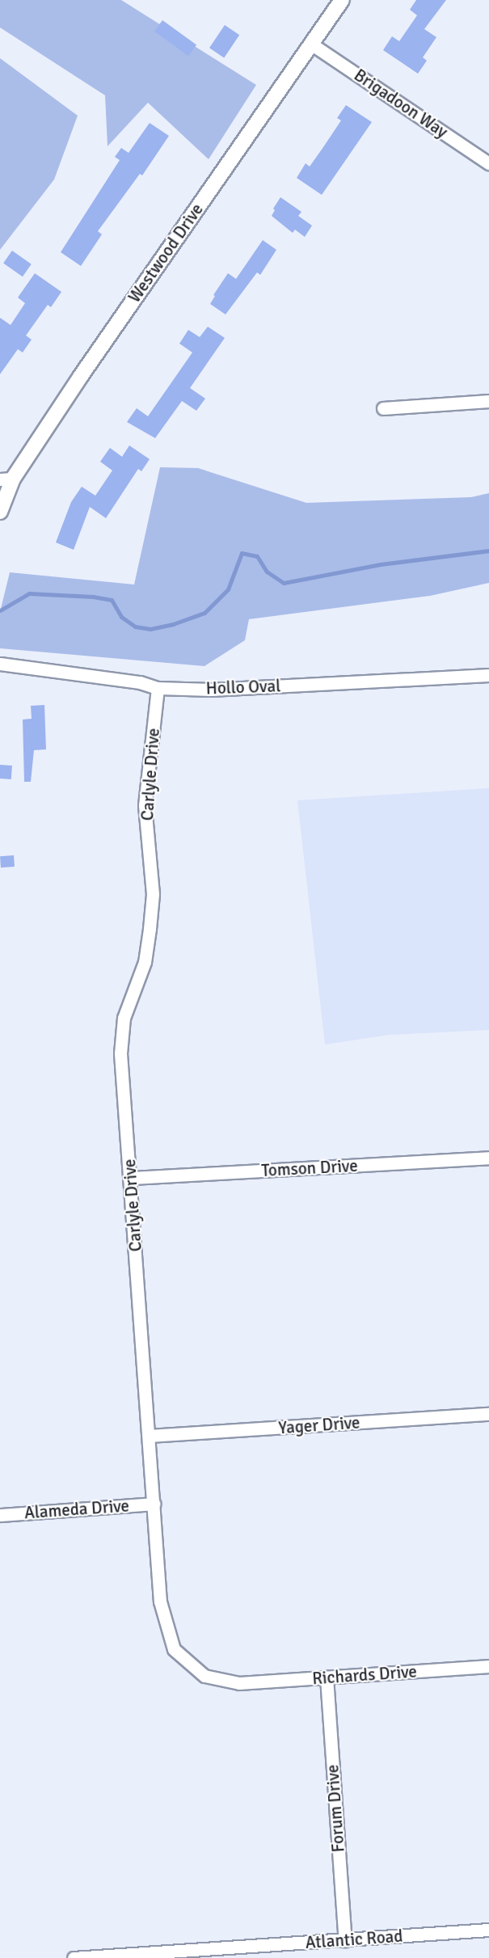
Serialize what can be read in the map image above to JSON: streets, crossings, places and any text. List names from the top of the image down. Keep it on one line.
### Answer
{"streets":{"street":["Brigadoon Way","Westwood Drive","Hollo Oval","Carlyle Drive","Tomson Drive","Yager Drive","Alameda Drive","Richards Drive","Forum Drive","Atlantic Road"]},"crossings":[["Brigadoon Way","Westwood Drive"],["Hollo Oval","Carlyle Drive"],["Carlyle Drive","Tomson Drive"],["Carlyle Drive","Yager Drive"],["Carlyle Drive","Alameda Drive"],["Carlyle Drive","Richards Drive"],["Richards Drive","Forum Drive"],["Forum Drive","Atlantic Road"]]}
